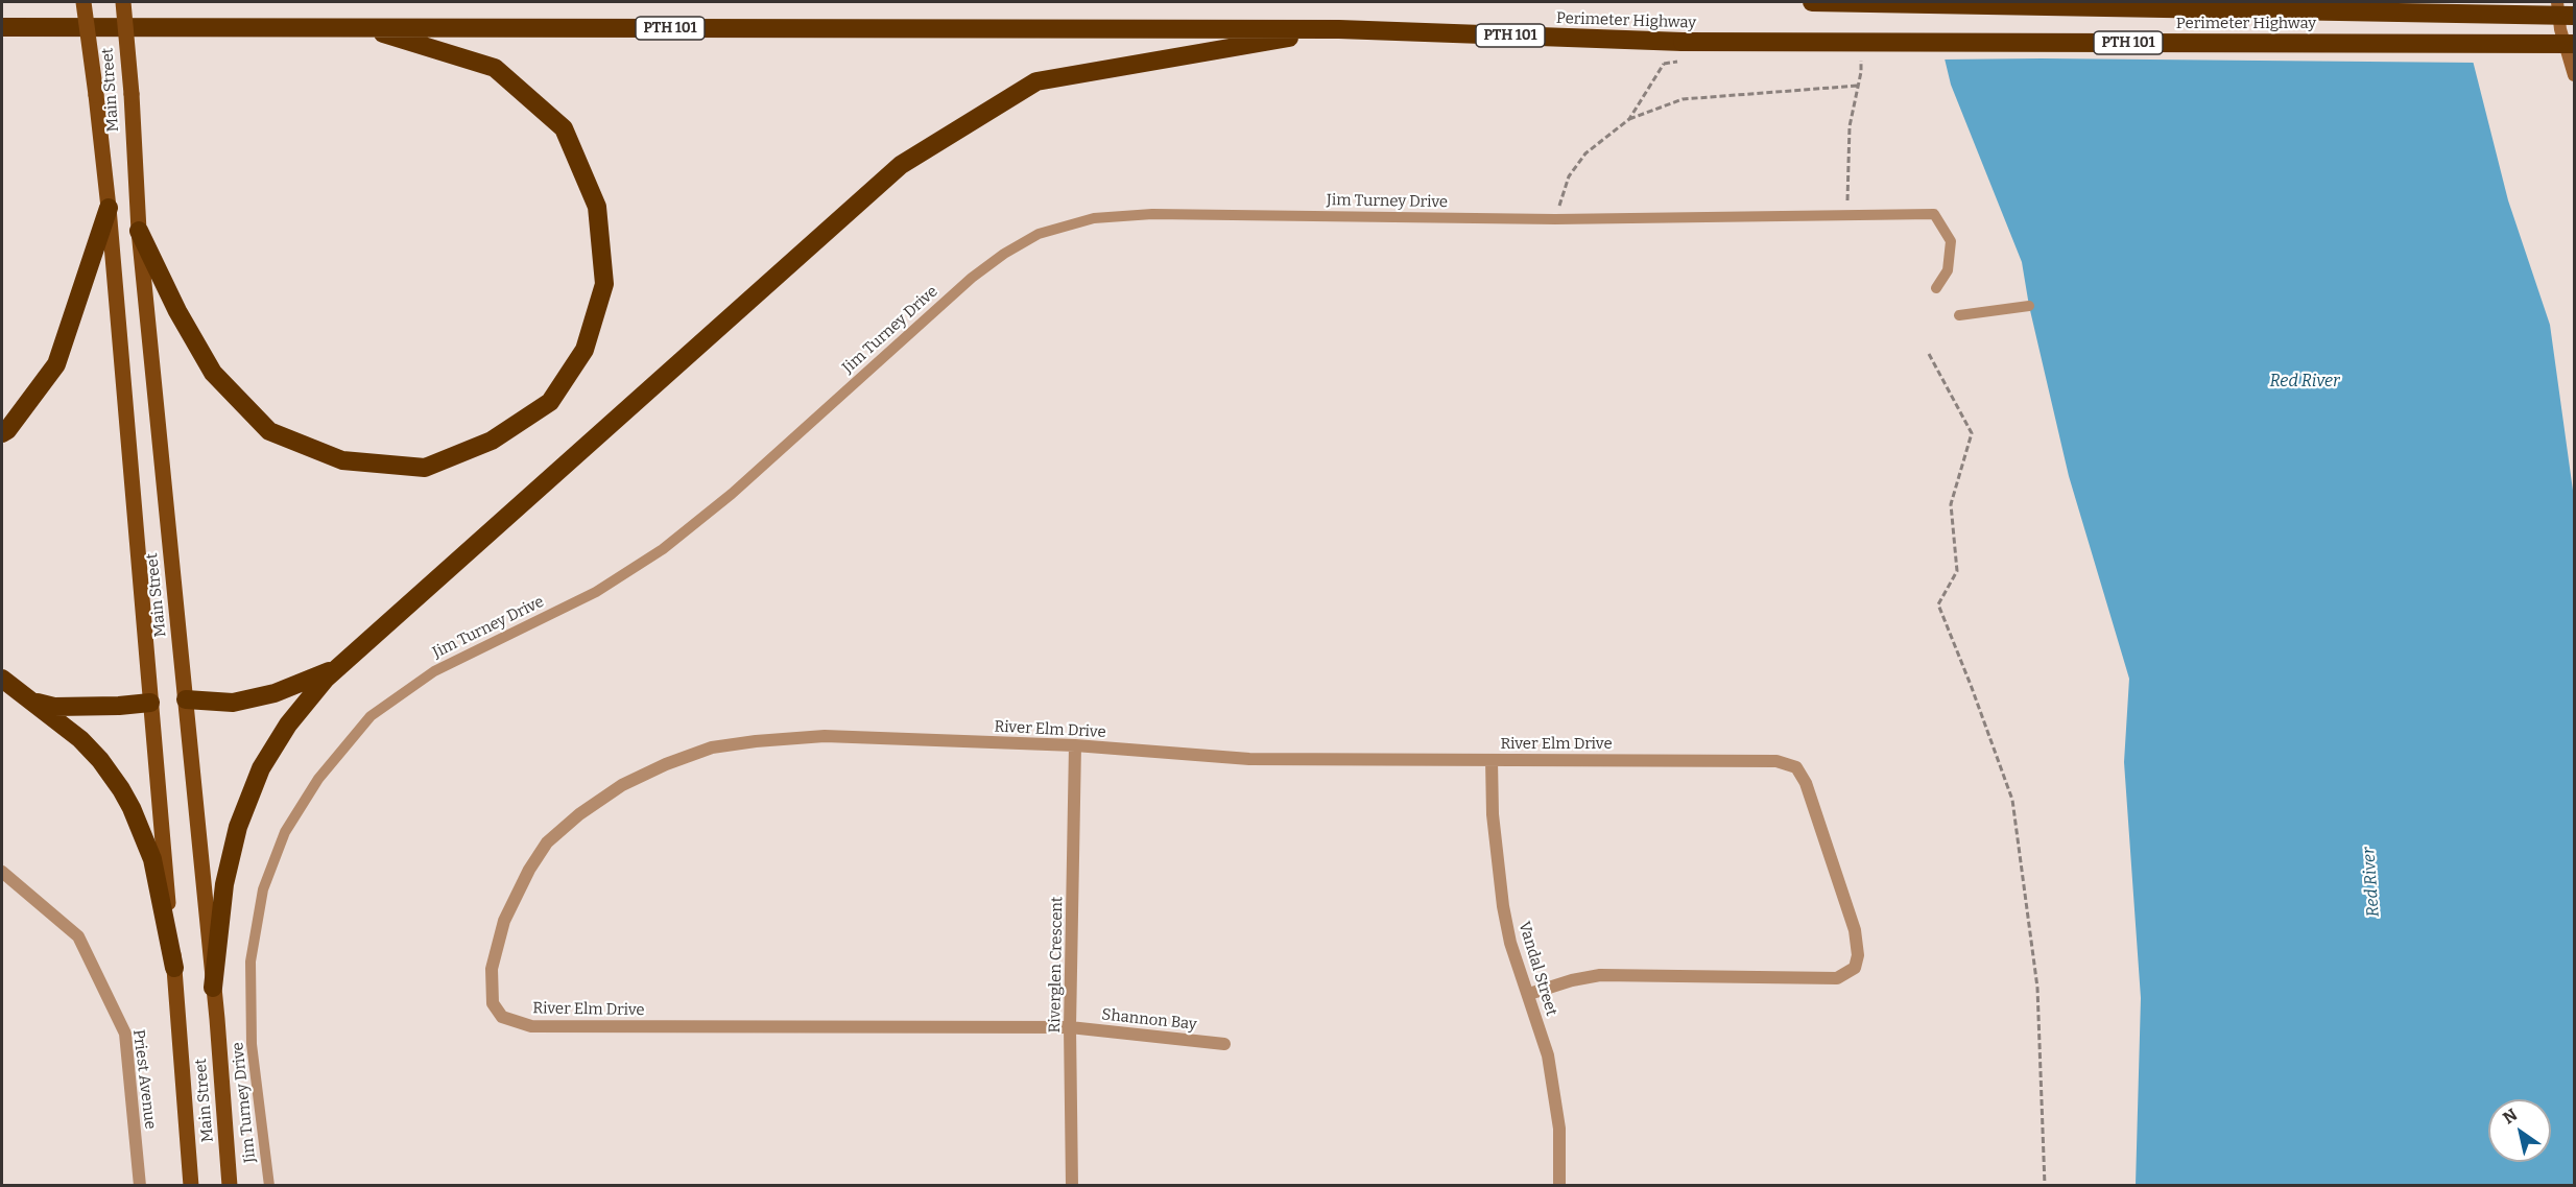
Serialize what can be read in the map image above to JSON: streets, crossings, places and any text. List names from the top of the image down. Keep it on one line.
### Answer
{"streets":{"highway":["Perimeter Highway","PTH 101"],"main road":["Main Street"],"street":["River Elm Drive","Riverglen Crescent","Vandal Street","Shannon Bay","Priest Avenue"],"lane":["Jim Turney Drive"]},"crossings":[["River Elm Drive","Riverglen Crescent"],["River Elm Drive","Vandal Street"],["River Elm Drive","Shannon Bay"],["Riverglen Crescent","Shannon Bay"]],"water":["Red River"],"north":"top left"}
